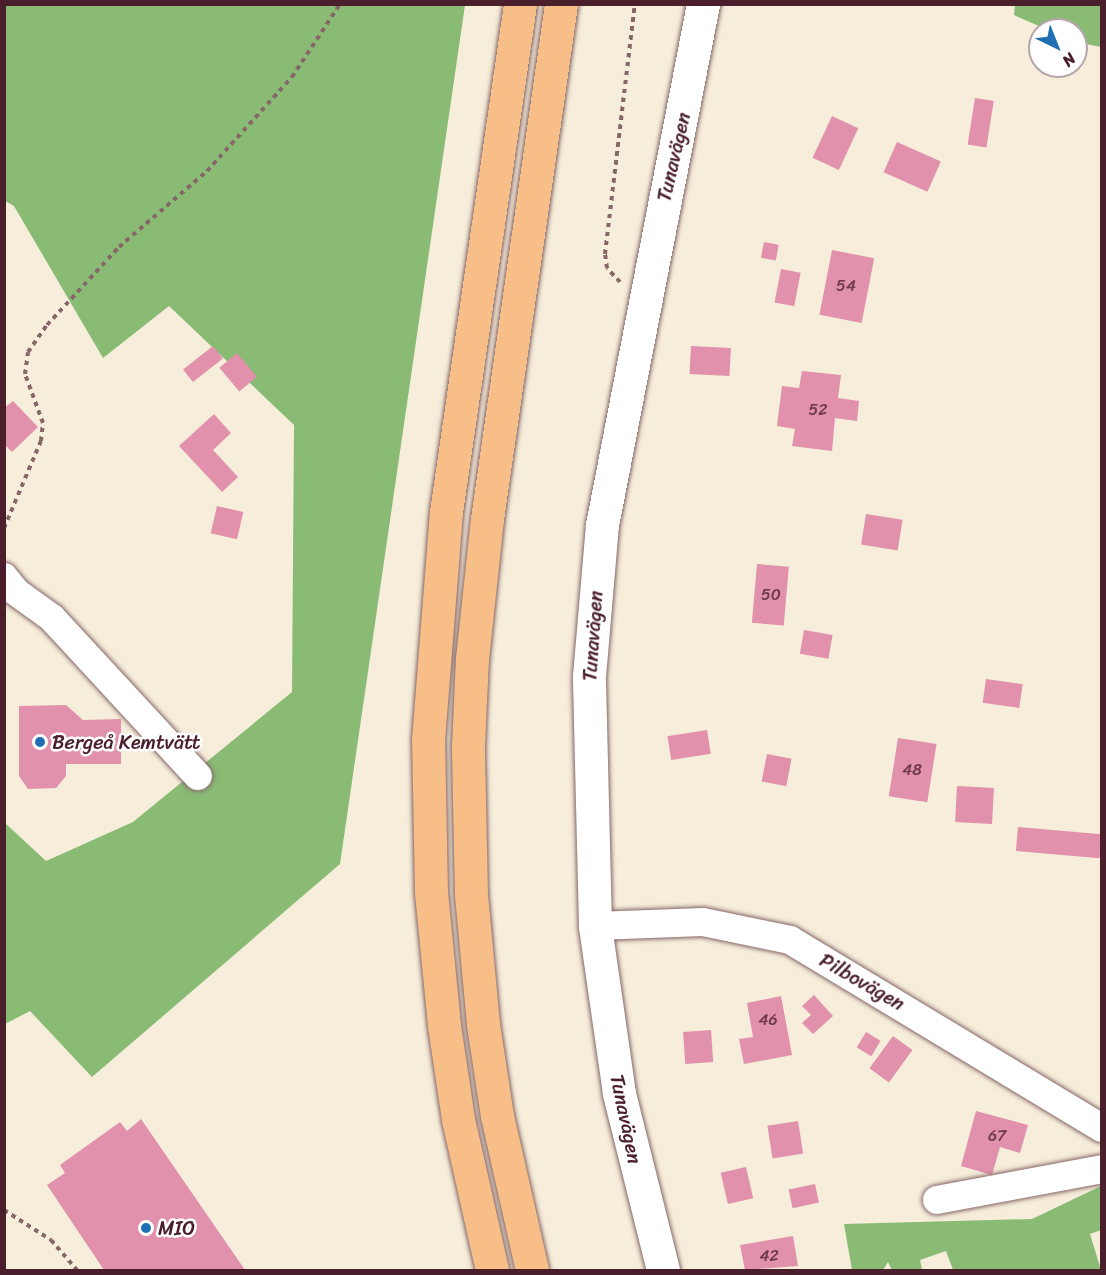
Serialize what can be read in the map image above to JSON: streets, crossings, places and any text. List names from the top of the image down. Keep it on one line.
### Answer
{"streets":{"street":["Tunavägen","Pilbovägen"]},"crossings":[["Tunavägen","Pilbovägen"]],"places":["Bergeå Kemtvätt","MIO"],"house_numbers":["54","52","50","48","46","67","42"],"north":"bottom right"}
